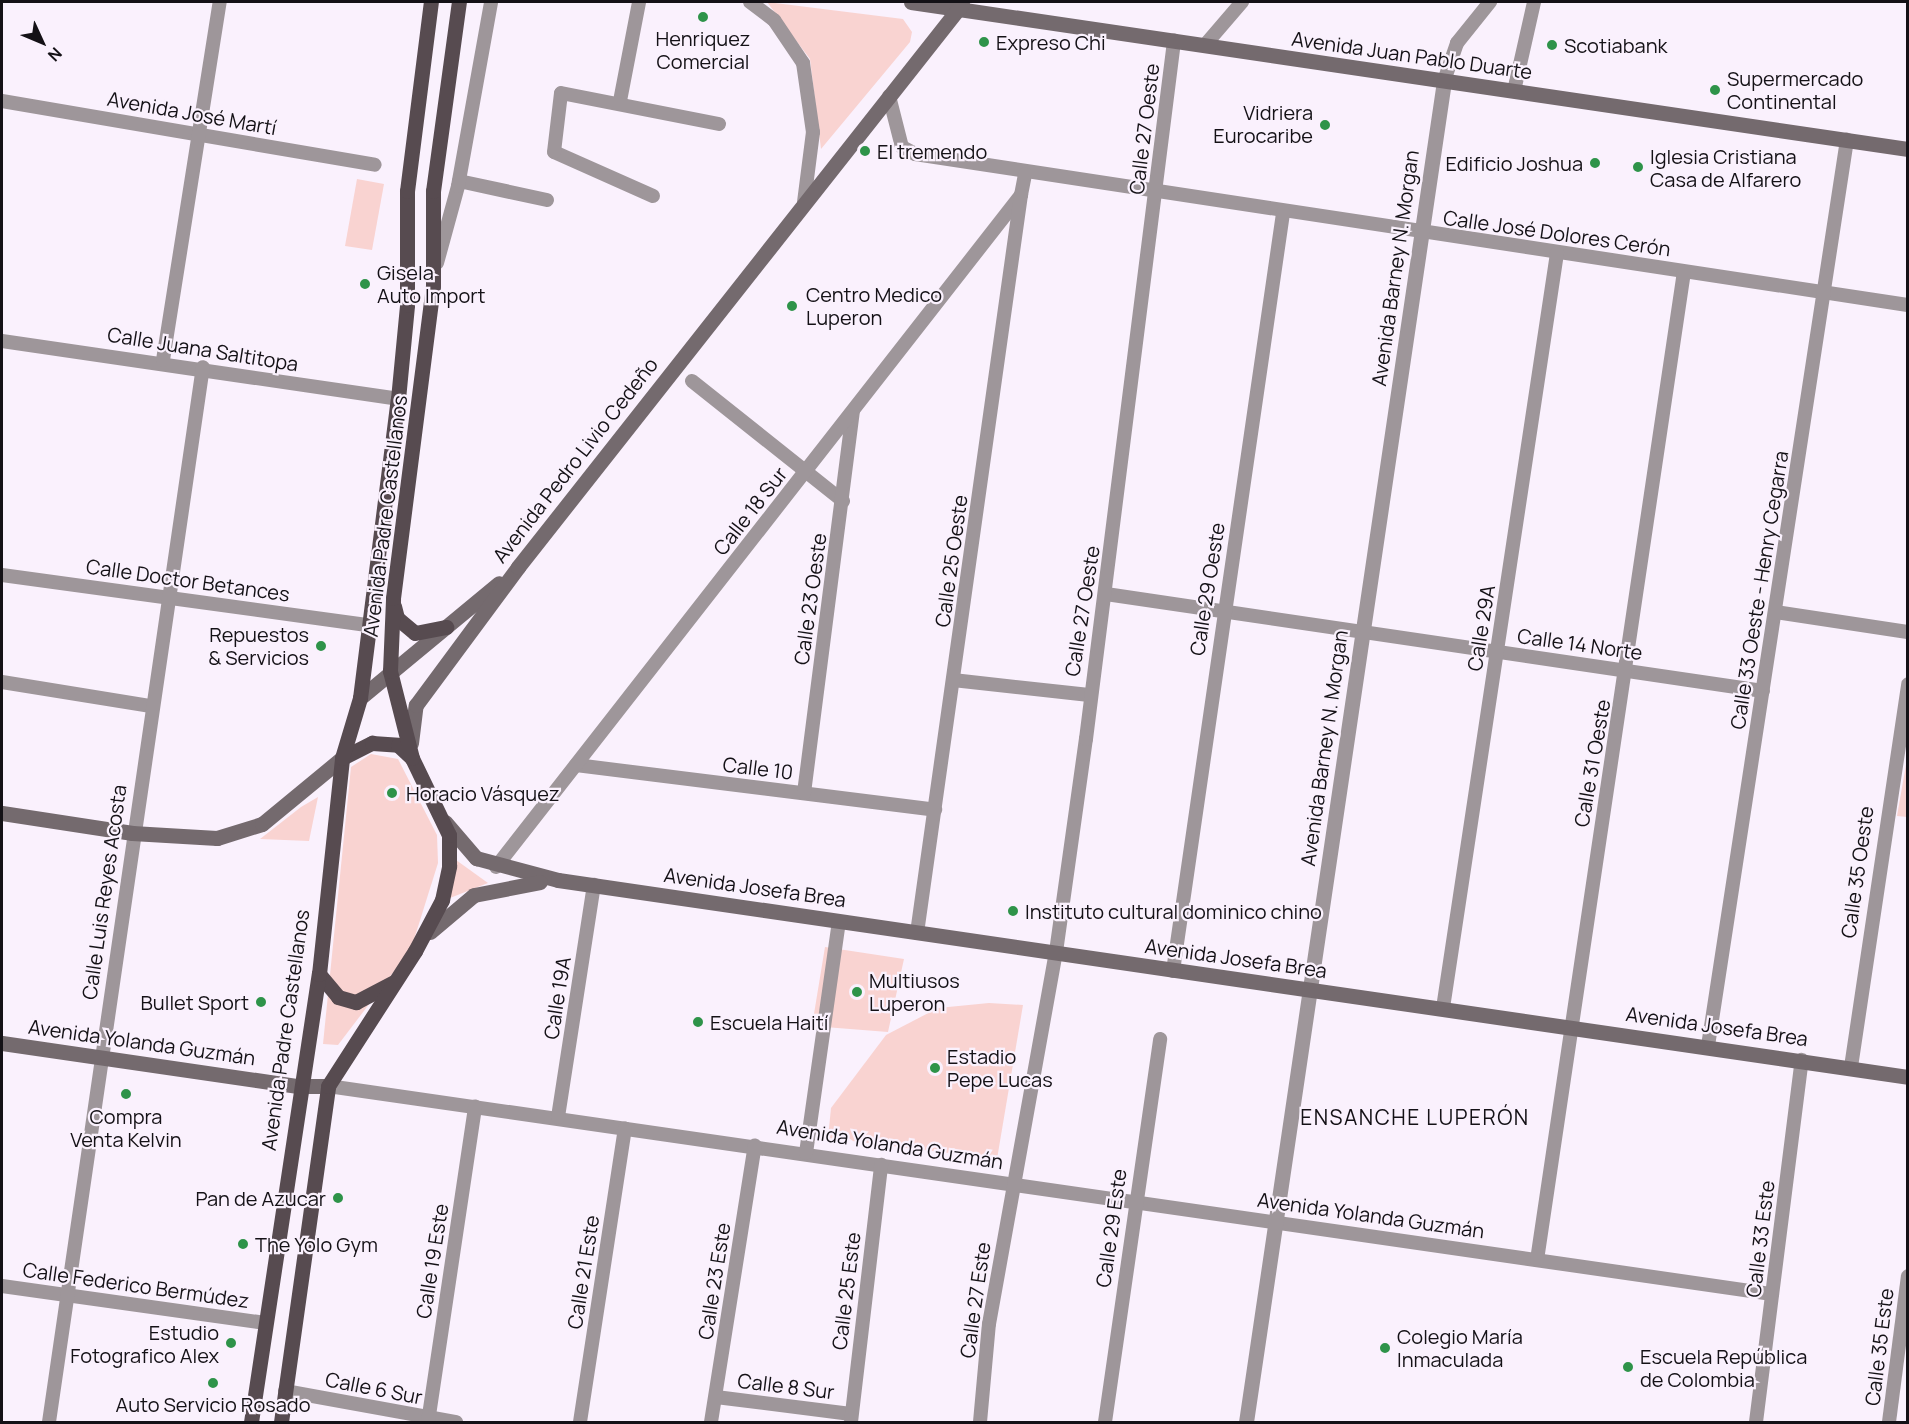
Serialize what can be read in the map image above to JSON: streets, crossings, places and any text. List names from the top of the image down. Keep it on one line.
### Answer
{"streets":{"main road":["Avenida Juan Pablo Duarte","Avenida Pedro Livio Cedeño","Avenida Padre Castellanos","Avenida Josefa Brea","Avenida Yolanda Guzmán"],"street":["Avenida José Martí","Calle 27 Oeste","Calle José Dolores Cerón","Avenida Barney N. Morgan","Calle Juana Saltitopa","Calle 18 Sur","Calle 25 Oeste","Calle Doctor Betances","Calle 29 Oeste","Calle 33 Oeste - Henry Cegarra","Calle 23 Oeste","Calle 29A","Calle 14 Norte","Calle 31 Oeste","Calle 10","Calle 35 Oeste","Calle Luis Reyes Acosta","Calle 19A","Calle 29 Este","Calle 33 Este","Calle 19 Este","Calle 21 Este","Calle 23 Este","Calle Federico Bermúdez","Calle 25 Este","Calle 27 Este","Calle 35 Este","Calle 8 Sur","Calle 6 Sur"]},"crossings":[["Avenida Juan Pablo Duarte","Calle 27 Oeste"],["Avenida Juan Pablo Duarte","Avenida Barney N. Morgan"],["Avenida Juan Pablo Duarte","Avenida Pedro Livio Cedeño"],["Avenida Juan Pablo Duarte","Calle 33 Oeste - Henry Cegarra"],["Calle 27 Oeste","Calle José Dolores Cerón"],["Calle 27 Oeste","Calle 14 Norte"],["Calle 27 Oeste","Avenida Josefa Brea"],["Calle 27 Oeste","Avenida Yolanda Guzmán"],["Calle 27 Oeste","Calle 27 Este"],["Calle José Dolores Cerón","Avenida Barney N. Morgan"],["Calle José Dolores Cerón","Avenida Pedro Livio Cedeño"],["Calle José Dolores Cerón","Calle 18 Sur"],["Calle José Dolores Cerón","Calle 29 Oeste"],["Calle José Dolores Cerón","Calle 33 Oeste - Henry Cegarra"],["Calle José Dolores Cerón","Calle 29A"],["Calle José Dolores Cerón","Calle 31 Oeste"],["Avenida Barney N. Morgan","Calle 14 Norte"],["Avenida Barney N. Morgan","Avenida Josefa Brea"],["Avenida Barney N. Morgan","Avenida Yolanda Guzmán"],["Calle Juana Saltitopa","Avenida Padre Castellanos"],["Calle Juana Saltitopa","Calle Luis Reyes Acosta"],["Avenida Pedro Livio Cedeño","Avenida Padre Castellanos"],["Calle 18 Sur","Calle 25 Oeste"],["Calle 18 Sur","Calle 23 Oeste"],["Calle 18 Sur","Calle 10"],["Calle 18 Sur","Avenida Josefa Brea"],["Avenida Padre Castellanos","Calle Doctor Betances"],["Avenida Padre Castellanos","Avenida Josefa Brea"],["Avenida Padre Castellanos","Avenida Yolanda Guzmán"],["Avenida Padre Castellanos","Calle Federico Bermúdez"],["Avenida Padre Castellanos","Calle 6 Sur"],["Calle 25 Oeste","Calle 10"],["Calle 25 Oeste","Avenida Josefa Brea"],["Calle Doctor Betances","Calle Luis Reyes Acosta"],["Calle 29 Oeste","Calle 14 Norte"],["Calle 29 Oeste","Avenida Josefa Brea"],["Calle 33 Oeste - Henry Cegarra","Calle 14 Norte"],["Calle 33 Oeste - Henry Cegarra","Avenida Josefa Brea"],["Calle 23 Oeste","Calle 10"],["Calle 29A","Calle 14 Norte"],["Calle 29A","Avenida Josefa Brea"],["Calle 14 Norte","Calle 31 Oeste"],["Calle 31 Oeste","Avenida Josefa Brea"],["Calle 31 Oeste","Avenida Yolanda Guzmán"],["Calle 35 Oeste","Avenida Josefa Brea"],["Avenida Josefa Brea","Calle 19A"],["Avenida Josefa Brea","Calle 33 Este"],["Calle Luis Reyes Acosta","Avenida Yolanda Guzmán"],["Calle Luis Reyes Acosta","Calle Federico Bermúdez"],["Calle 19A","Avenida Yolanda Guzmán"],["Avenida Yolanda Guzmán","Calle 29 Este"],["Avenida Yolanda Guzmán","Calle 33 Este"],["Avenida Yolanda Guzmán","Calle 19 Este"],["Avenida Yolanda Guzmán","Calle 21 Este"],["Avenida Yolanda Guzmán","Calle 23 Este"],["Avenida Yolanda Guzmán","Calle 25 Este"],["Avenida Yolanda Guzmán","Calle 27 Este"],["Calle 19 Este","Calle 6 Sur"],["Calle 23 Este","Calle 8 Sur"],["Calle 25 Este","Calle 8 Sur"]],"districts":["ENSANCHE LUPERÓN"],"places":["Henriquez Comercial","Expreso Chi","Scotiabank","Supermercado Continental","Vidriera Eurocaribe","El tremendo","Edificio Joshua","Iglesia Cristiana Casa de Alfarero","Gisela Auto Import","Centro Medico Luperon","Repuestos & Servicios","Horacio Vásquez","Instituto cultural dominico chino","Multiusos Luperon","Bullet Sport","Escuela Haití","Estadio Pepe Lucas","Compra Venta Kelvin","Pan de Azucar","The Yolo Gym","Estudio Fotografico Alex","Colegio María Inmaculada","Escuela República de Colombia","Auto Servicio Rosado"],"north":"bottom right"}
